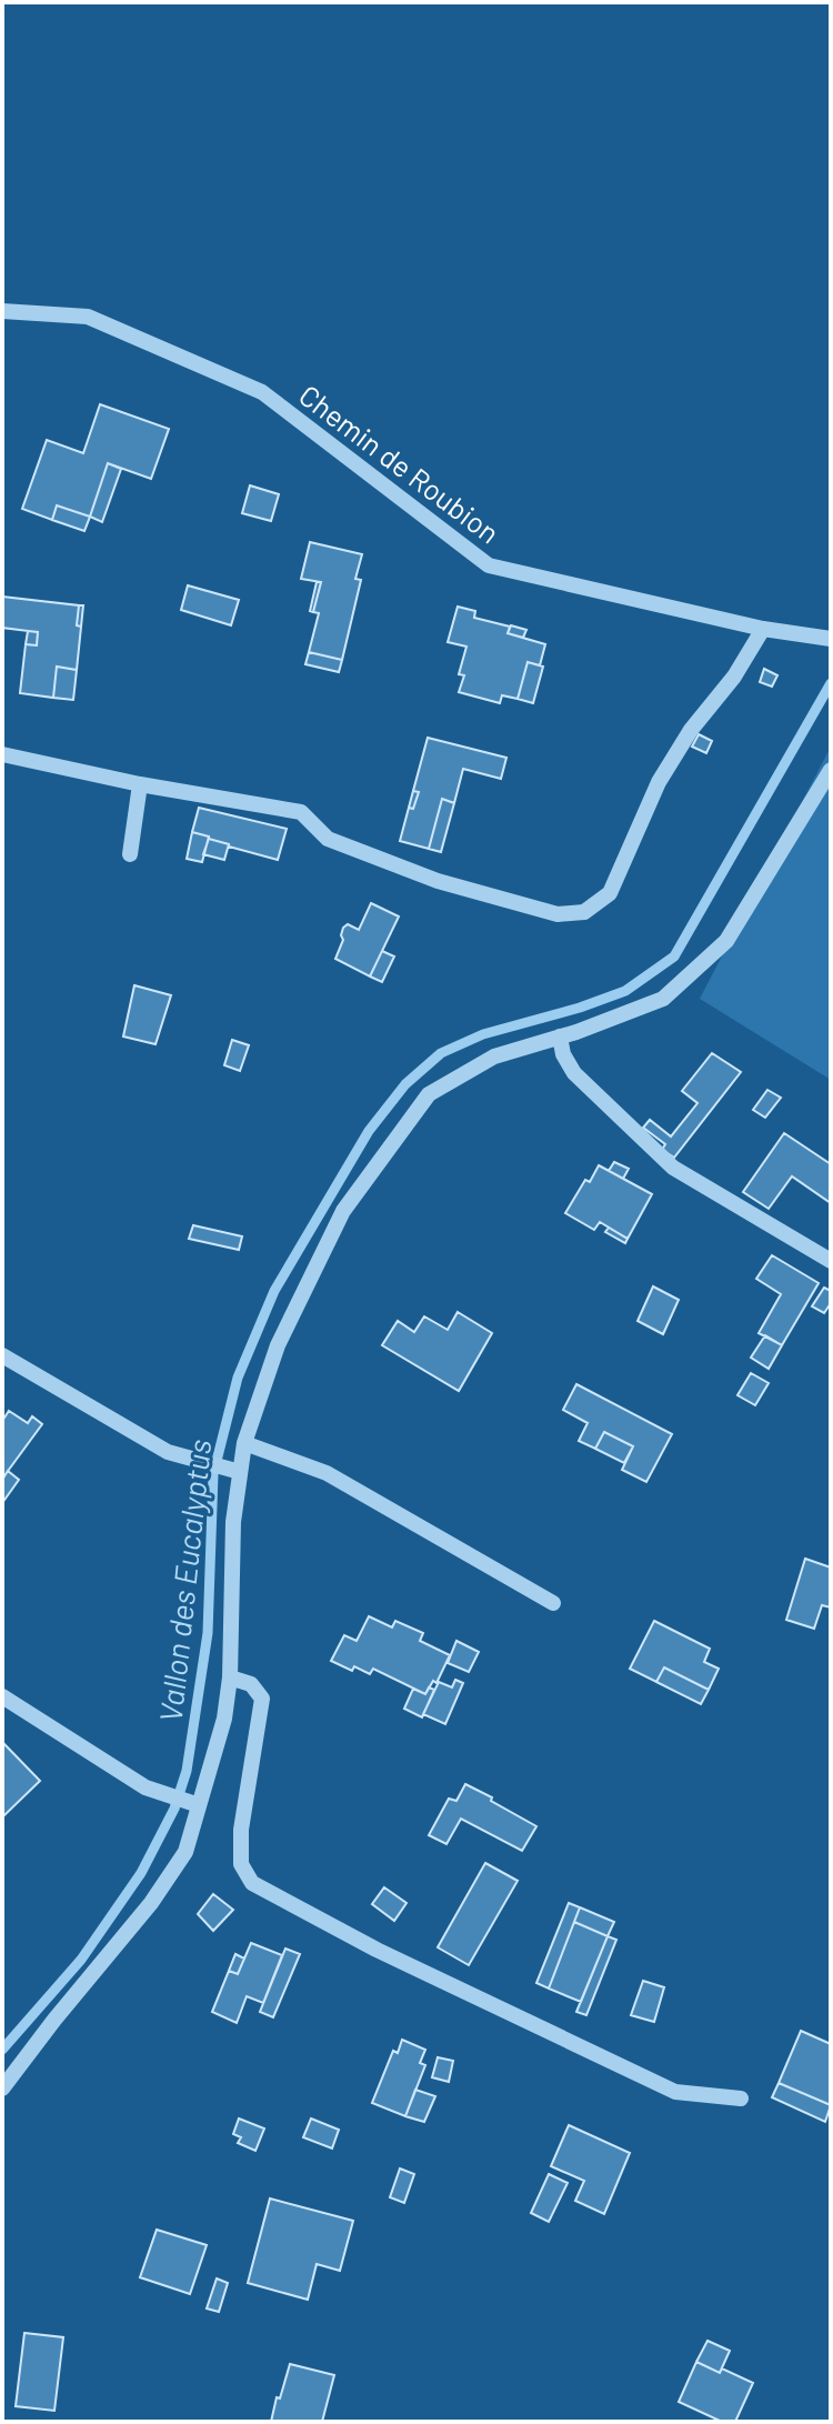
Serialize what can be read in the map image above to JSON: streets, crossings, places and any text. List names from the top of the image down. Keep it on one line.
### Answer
{"streets":{"street":["Chemin de Roubion"]},"water":["Vallon des Eucalyptus"]}
